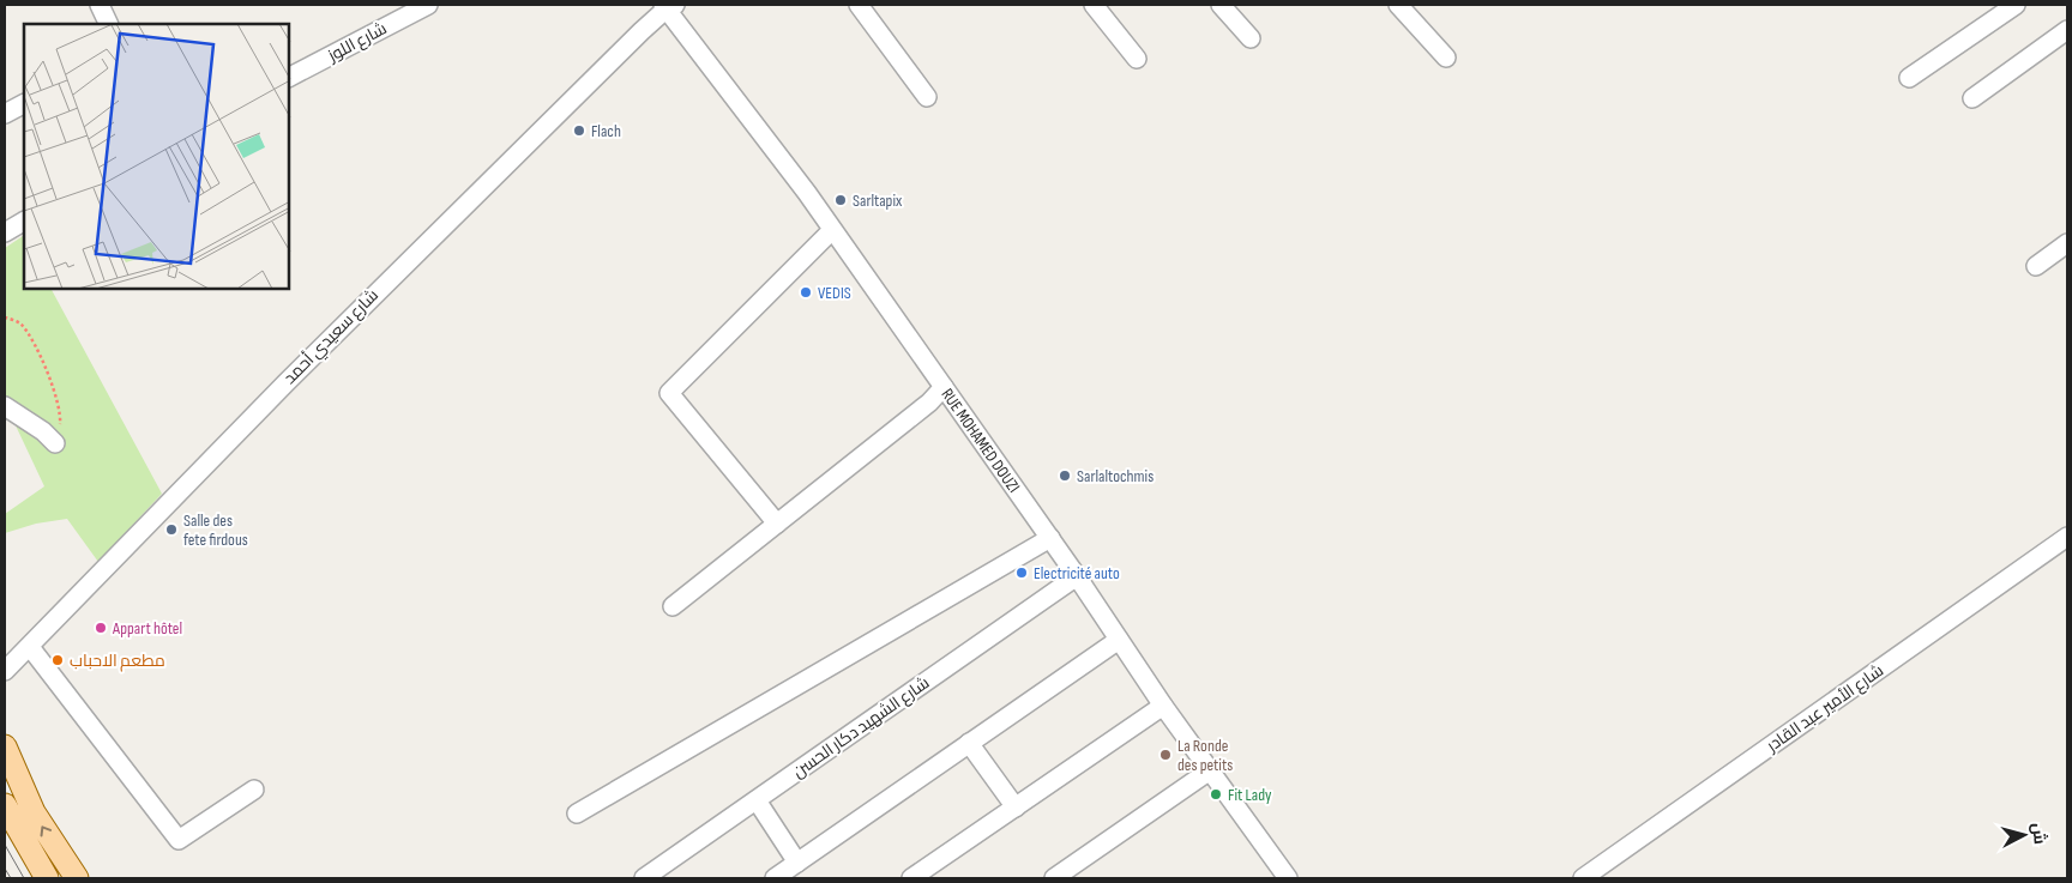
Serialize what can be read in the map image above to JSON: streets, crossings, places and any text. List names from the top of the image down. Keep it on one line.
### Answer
{"streets":{"street":["شارع اللوز","شارع سعيدي أحمد","RUE MOHAMED DOUZI","شارع الأمير عبد القادر","شارع الشهيد دكار الحسن"]},"crossings":[["شارع سعيدي أحمد","RUE MOHAMED DOUZI"],["RUE MOHAMED DOUZI","شارع الشهيد دكار الحسن"]],"places":["Flach","Sarltapix","VEDIS","Sarlaltochmis","Salle des fete firdous","Electricité auto","Appart hôtel","مطعم الاحباب","La Ronde des petits","Fit Lady"],"north":"right"}
